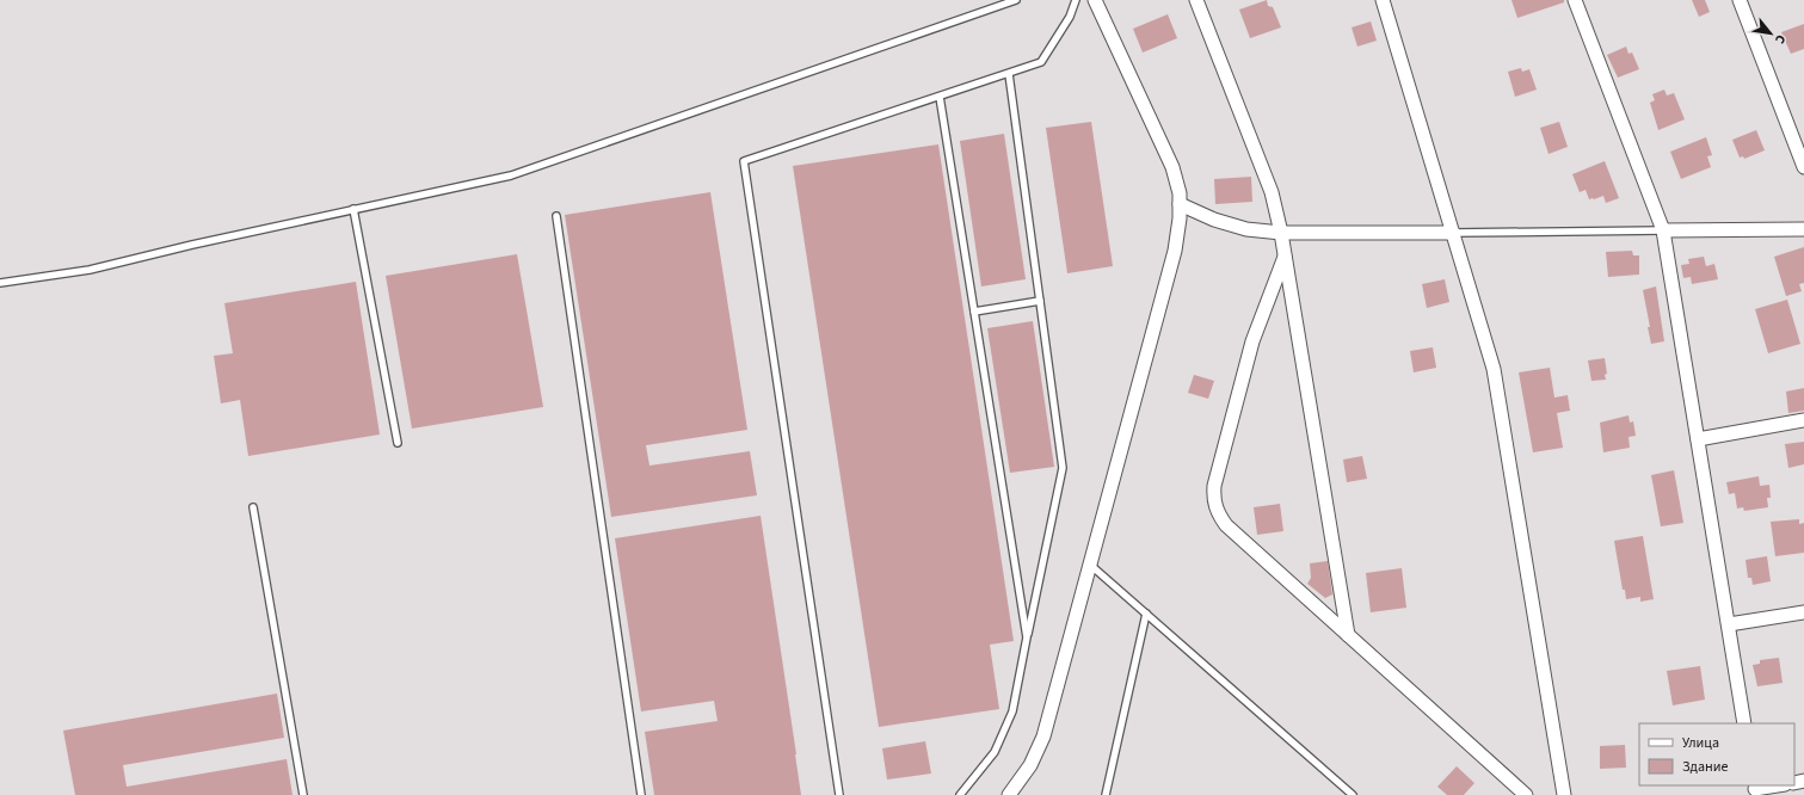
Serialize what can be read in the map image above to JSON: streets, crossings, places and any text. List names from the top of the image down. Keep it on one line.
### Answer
{"legend":["Улица","Здание"],"north":"bottom right"}
